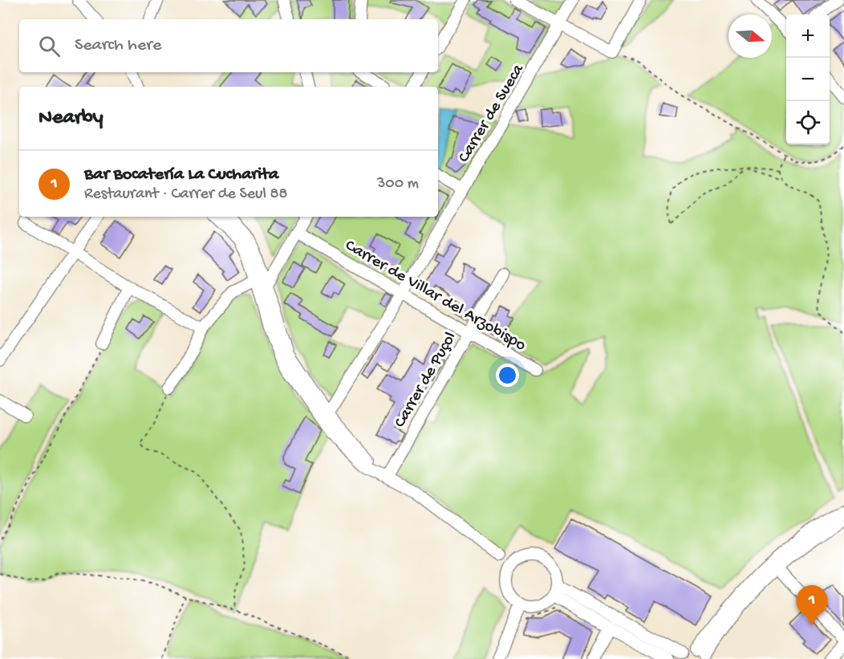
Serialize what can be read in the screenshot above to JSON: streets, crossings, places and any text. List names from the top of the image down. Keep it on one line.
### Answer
{"streets":{"street":["Carrer de Sueca","Carrer de Villar del Arzobispo","Carrer de Puçol"]},"crossings":[["Carrer de Sueca","Carrer de Villar del Arzobispo"],["Carrer de Villar del Arzobispo","Carrer de Puçol"]],"north":"right","page":{"map_buttons":["+","−"],"search":"Search here","heading":"Nearby","list":[{"mark":"1","name":"Bar Bocatería La Cucharita","note":"Restaurant · Carrer de Seul 88","value":"300 m"}],"pins":"1"}}
